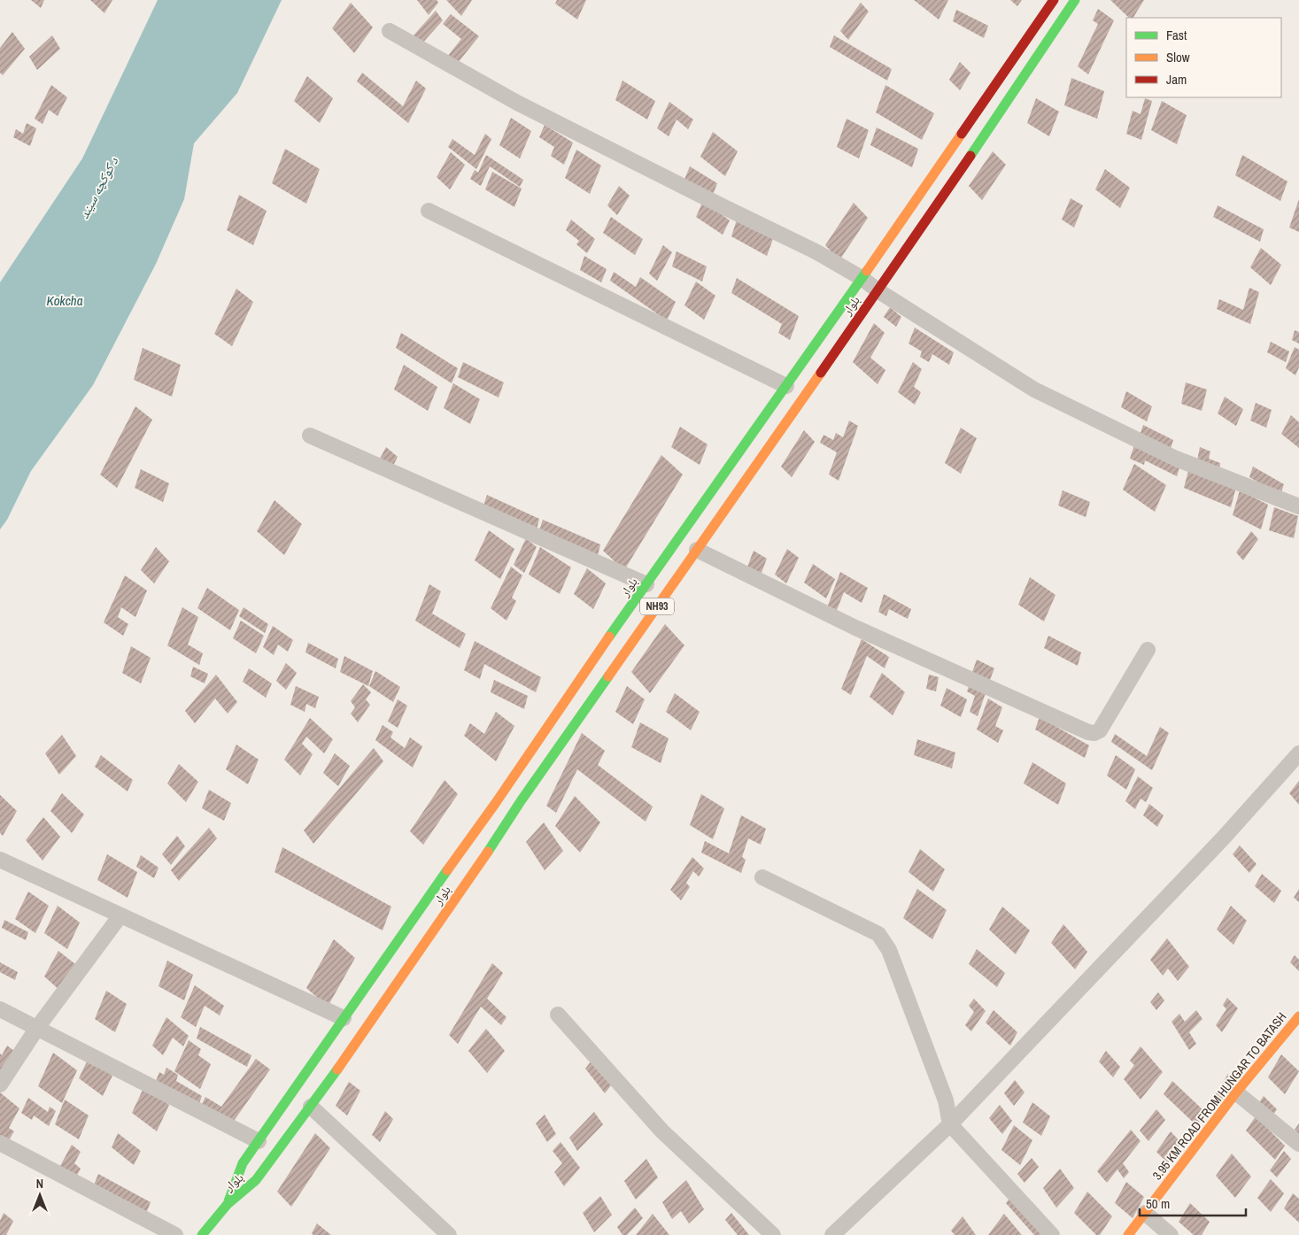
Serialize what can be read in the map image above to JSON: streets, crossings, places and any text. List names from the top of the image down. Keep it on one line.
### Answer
{"streets":{"main road":["بلوار","NH93","3.95 KM ROAD FROM HUNGAR TO BATASH"]},"crossings":[["بلوار","NH93"]],"water":["د کوکچه سیند","Kokcha"],"legend":["Fast","Slow","Jam"],"scale_bar":"50 m","north":"top"}
